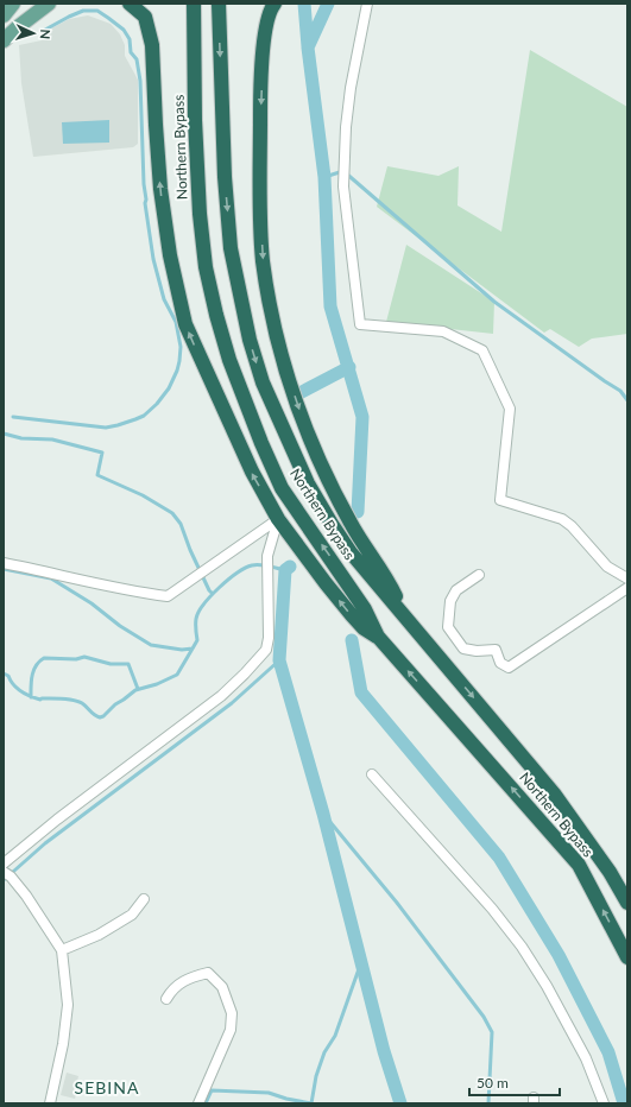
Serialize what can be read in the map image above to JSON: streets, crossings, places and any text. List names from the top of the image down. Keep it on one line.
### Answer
{"streets":{"highway":["Northern Bypass"]},"districts":["SEBINA"],"scale_bar":"50 m","north":"right"}
